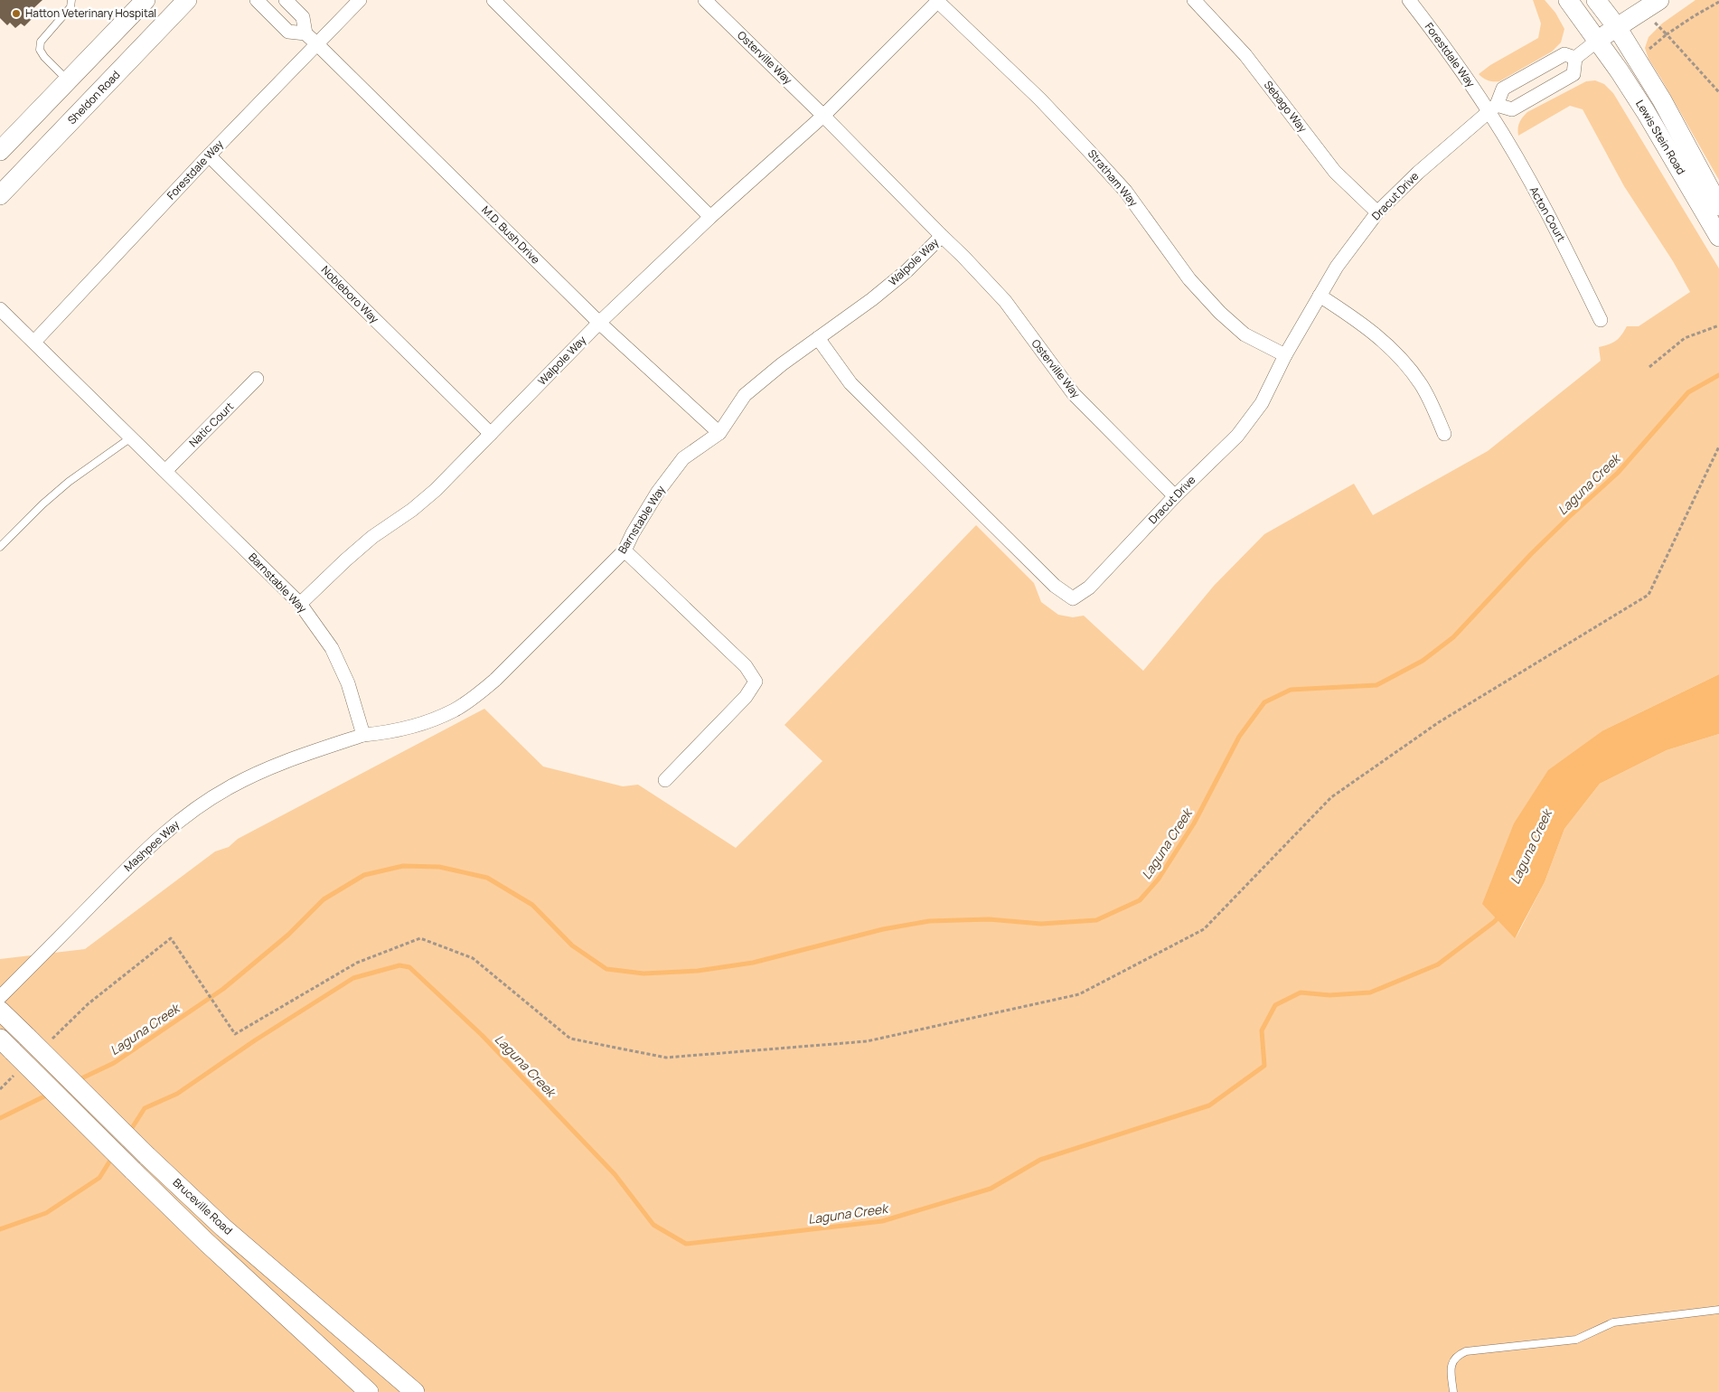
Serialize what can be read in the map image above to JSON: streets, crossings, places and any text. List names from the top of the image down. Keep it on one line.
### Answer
{"streets":{"main road":["Sheldon Road","Lewis Stein Road","Bruceville Road"],"street":["Forestdale Way","Osterville Way","Sebago Way","Stratham Way","Dracut Drive","Acton Court","M.D. Bush Drive","Walpole Way","Nobleboro Way","Natic Court","Barnstable Way","Mashpee Way"]},"crossings":[["Forestdale Way","Dracut Drive"],["Forestdale Way","Acton Court"],["Forestdale Way","M.D. Bush Drive"],["Forestdale Way","Nobleboro Way"],["Forestdale Way","Barnstable Way"],["Osterville Way","Dracut Drive"],["Osterville Way","Walpole Way"],["Sebago Way","Dracut Drive"],["Stratham Way","Dracut Drive"],["Stratham Way","Walpole Way"],["Dracut Drive","Acton Court"],["Dracut Drive","Walpole Way"],["M.D. Bush Drive","Walpole Way"],["M.D. Bush Drive","Barnstable Way"],["Walpole Way","Nobleboro Way"],["Walpole Way","Barnstable Way"],["Natic Court","Barnstable Way"],["Barnstable Way","Mashpee Way"]],"water":["Laguna Creek"],"places":["Hatton Veterinary Hospital"]}
